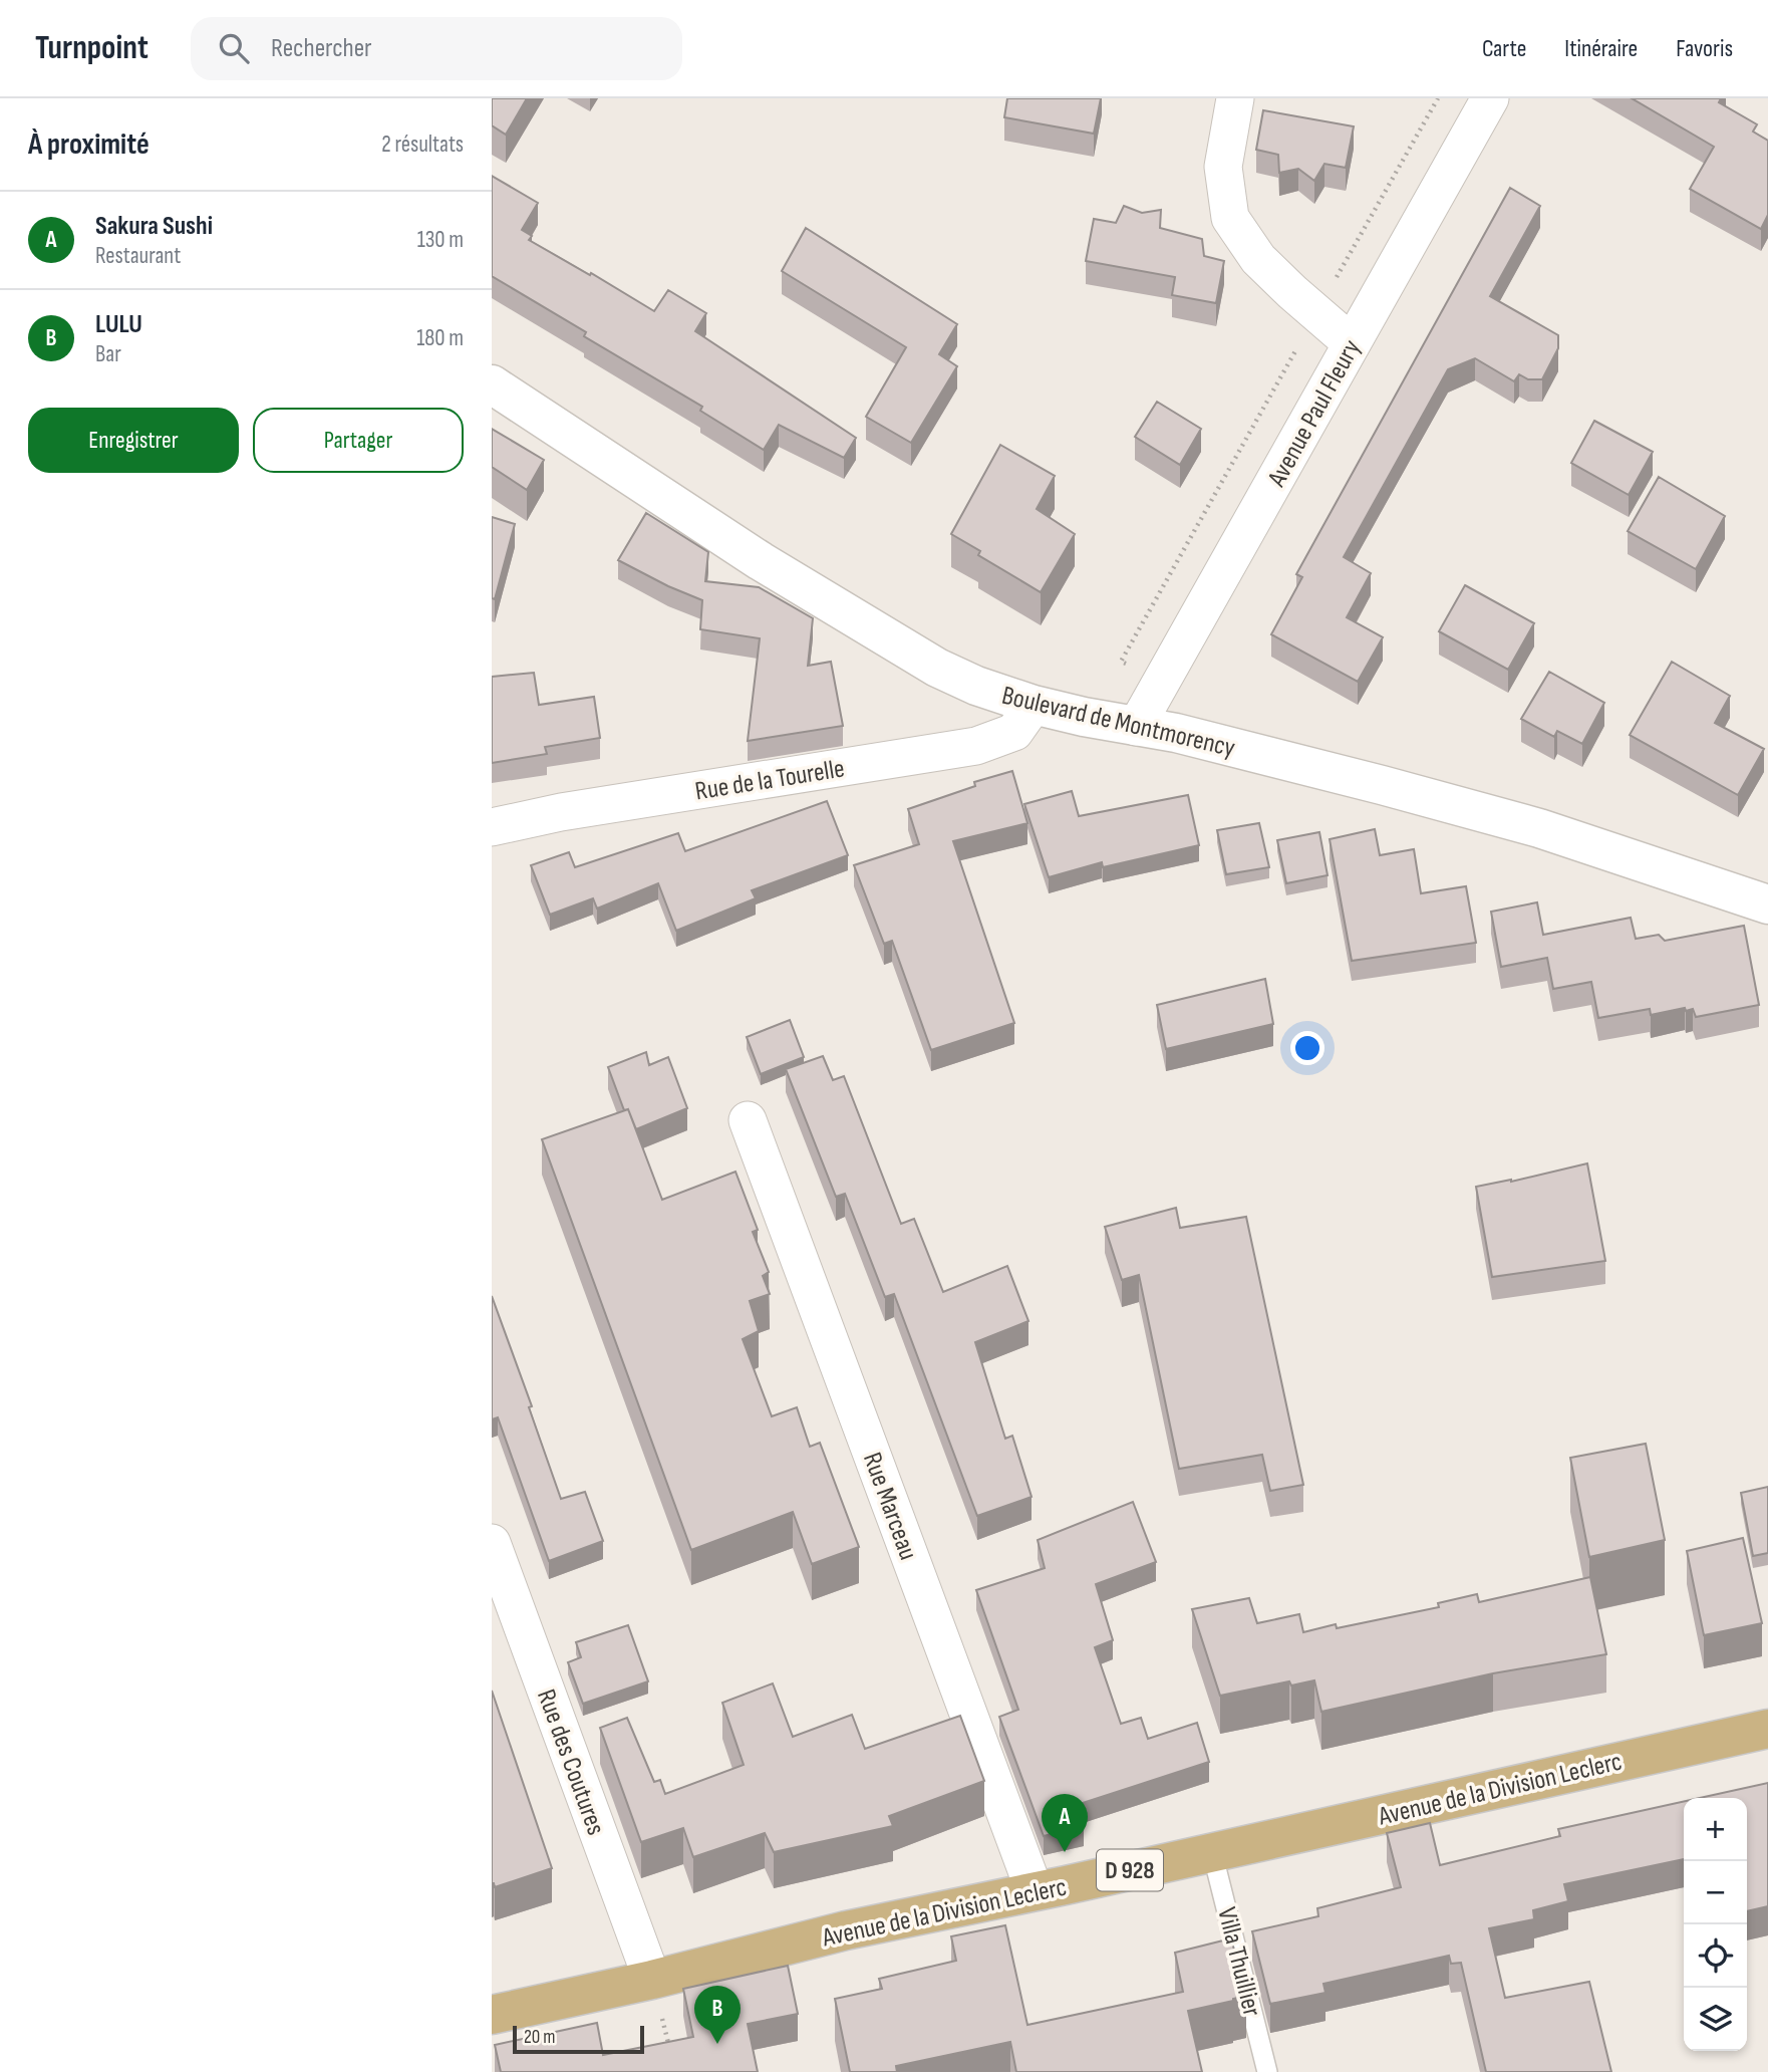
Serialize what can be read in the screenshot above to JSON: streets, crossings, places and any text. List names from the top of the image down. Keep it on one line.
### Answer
{"streets":{"main road":["Avenue de la Division Leclerc","D 928"],"street":["Avenue Paul Fleury","Boulevard de Montmorency","Rue de la Tourelle","Rue Marceau","Rue des Coutures"],"lane":["Villa Thuillier"]},"crossings":[["Avenue Paul Fleury","Boulevard de Montmorency"],["Boulevard de Montmorency","Rue de la Tourelle"],["Rue Marceau","Avenue de la Division Leclerc"],["Rue des Coutures","Avenue de la Division Leclerc"],["Avenue de la Division Leclerc","Villa Thuillier"]],"scale_bar":"20 m","page":{"header":"Turnpoint","search":"Rechercher","nav":["Carte","Itinéraire","Favoris"],"heading":["À proximité","2 résultats"],"list":[{"mark":"A","name":"Sakura Sushi","note":"Restaurant","value":"130 m"},{"mark":"B","name":"LULU","note":"Bar","value":"180 m"}],"buttons":["Enregistrer","Partager"],"pins":["A","B"],"map_buttons":["+","−"],"scale":"20 m"}}
